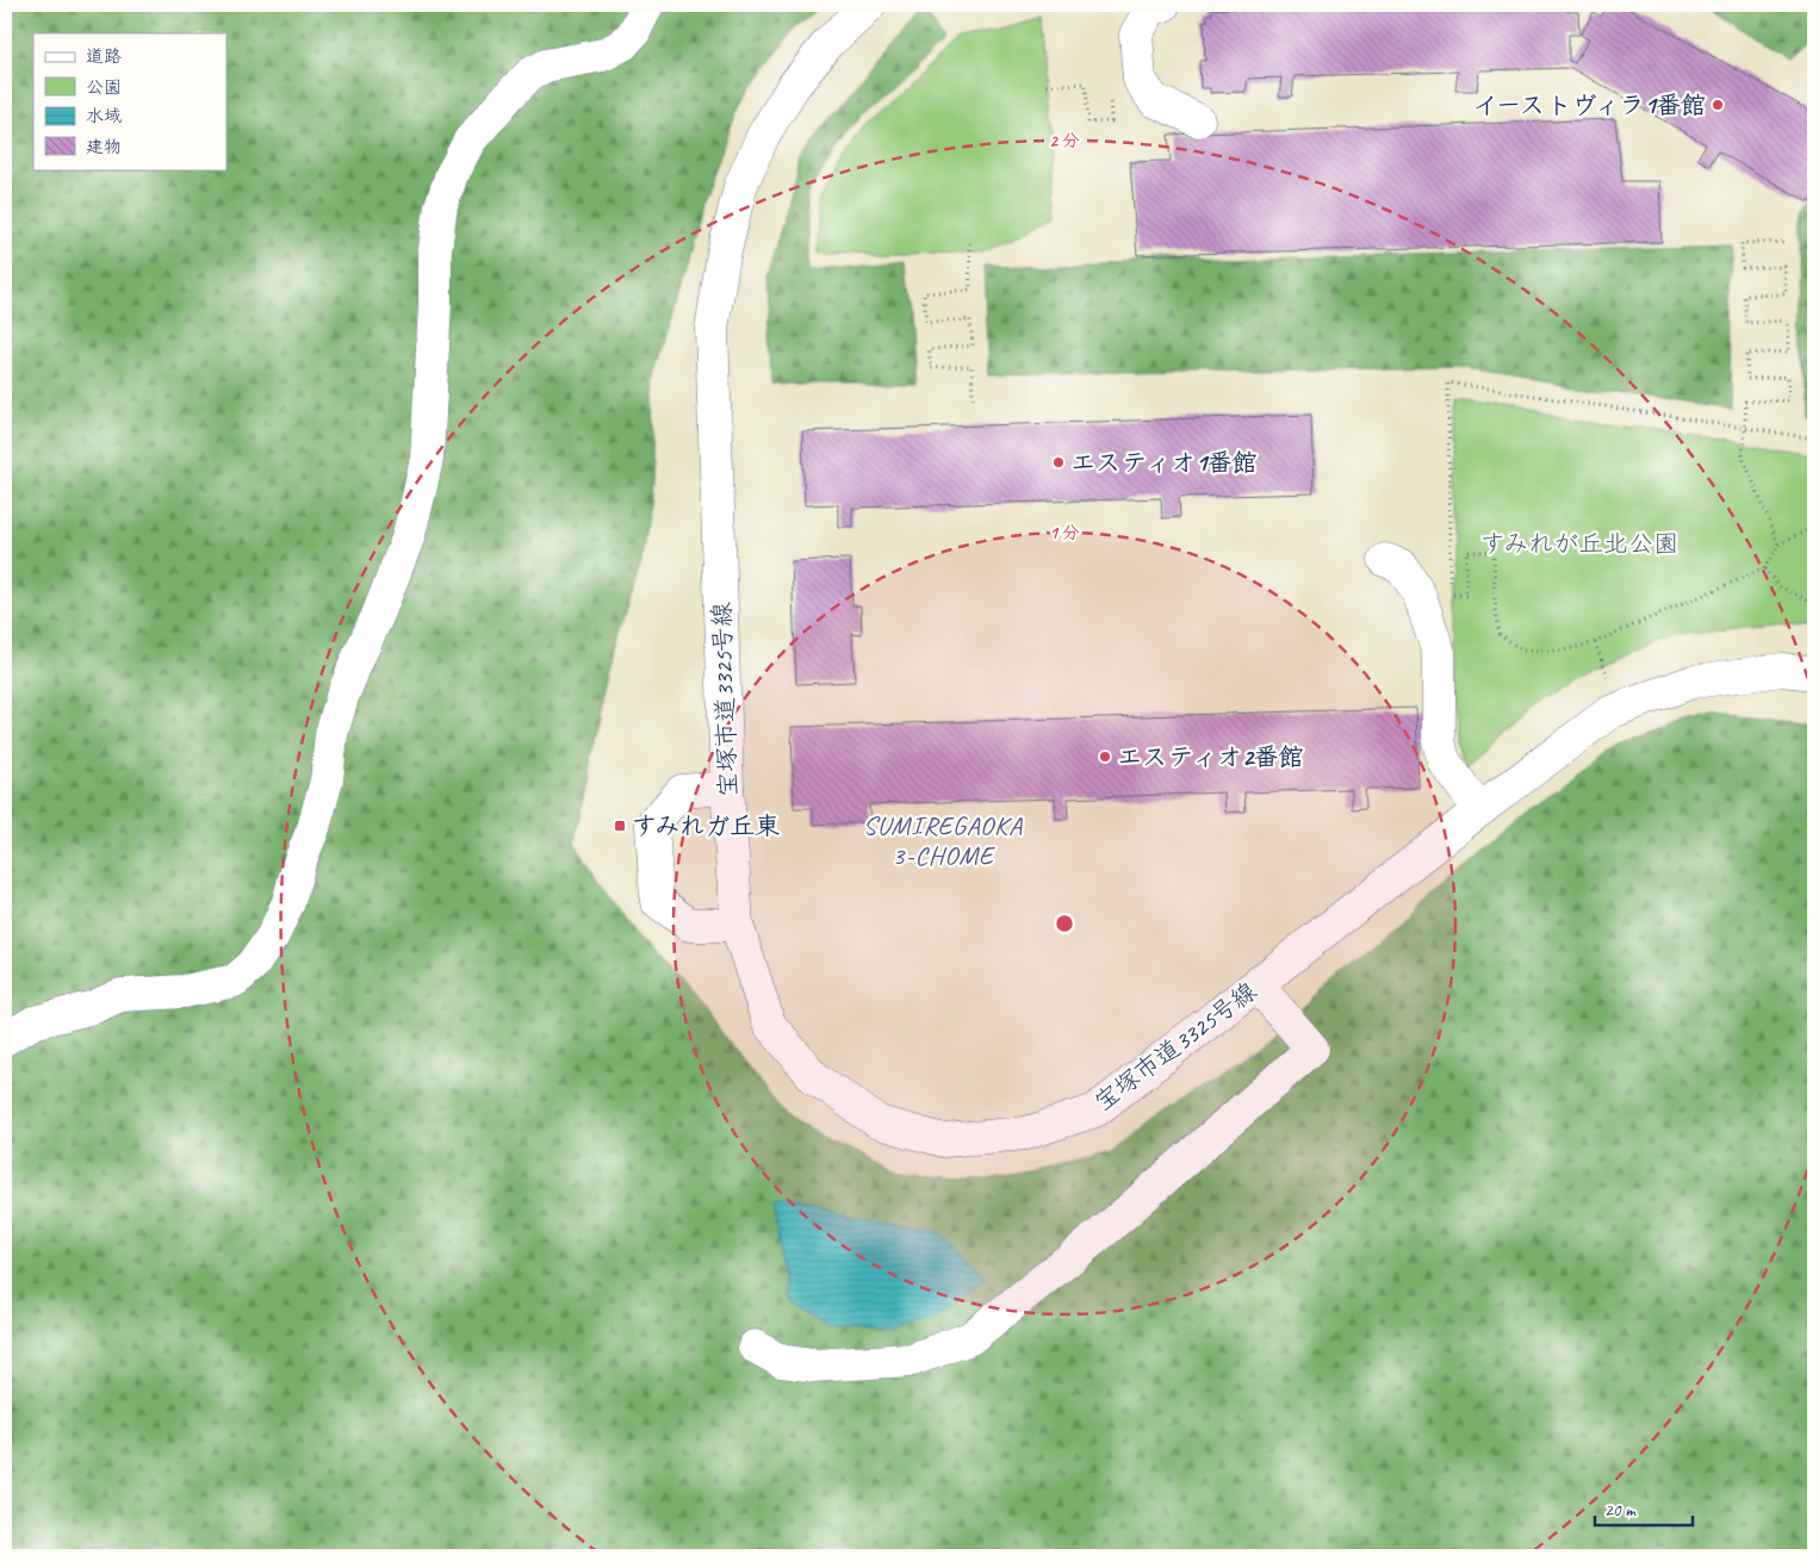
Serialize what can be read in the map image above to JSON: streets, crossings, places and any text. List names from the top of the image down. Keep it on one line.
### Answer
{"streets":{"street":["宝塚市道3325号線"]},"districts":["SUMIREGAOKA 3-CHOME"],"parks":["すみれが丘北公園"],"places":{"other":["イーストヴィラ1番館","エスティオ1番館","エスティオ2番館"],"transit":["すみれガ丘東"]},"legend":["道路","公園","水域","建物"],"scale_bar":"20 m","rings":["2 分","1 分"]}
